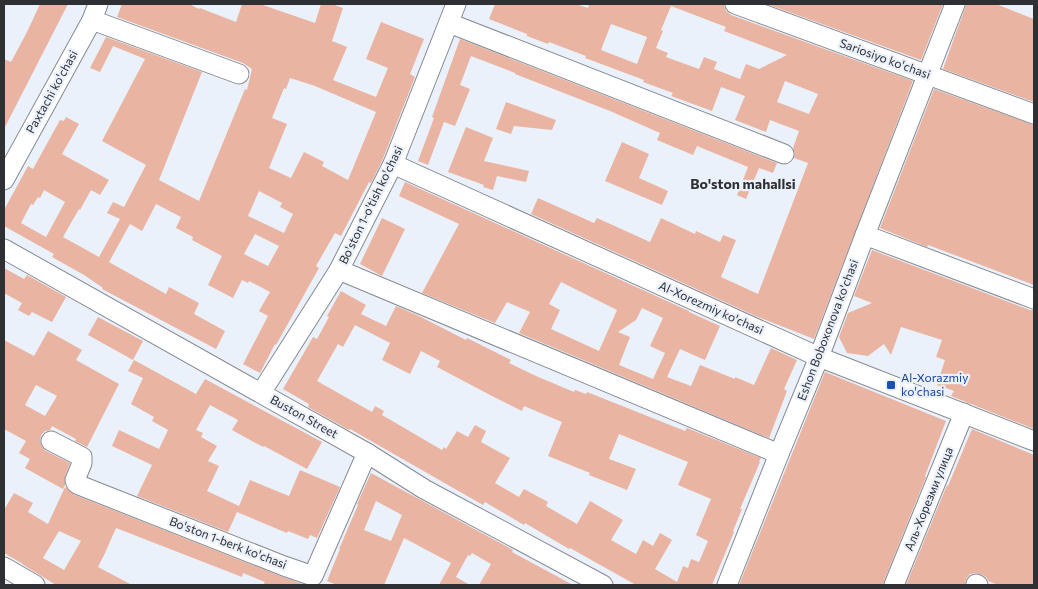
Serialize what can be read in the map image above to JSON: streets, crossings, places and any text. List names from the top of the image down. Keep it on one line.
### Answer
{"streets":{"street":["Sariosiyo ko'chasi","Paxtachi ko'chasi","Bo'ston 1-o'tish ko'chasi","Al-Xorezmiy ko'chasi","Eshon Boboxonova ko'chasi","Buston Street","Аль-Хорезми улица","Bo'ston 1-berk ko'chasi"]},"crossings":[["Sariosiyo ko'chasi","Eshon Boboxonova ko'chasi"],["Bo'ston 1-o'tish ko'chasi","Al-Xorezmiy ko'chasi"],["Bo'ston 1-o'tish ko'chasi","Buston Street"],["Al-Xorezmiy ko'chasi","Eshon Boboxonova ko'chasi"],["Al-Xorezmiy ko'chasi","Аль-Хорезми улица"],["Buston Street","Bo'ston 1-berk ko'chasi"]],"districts":["Bo'ston mahallsi"],"places":{"transit":["Al-Xorazmiy ko'chasi"]}}
